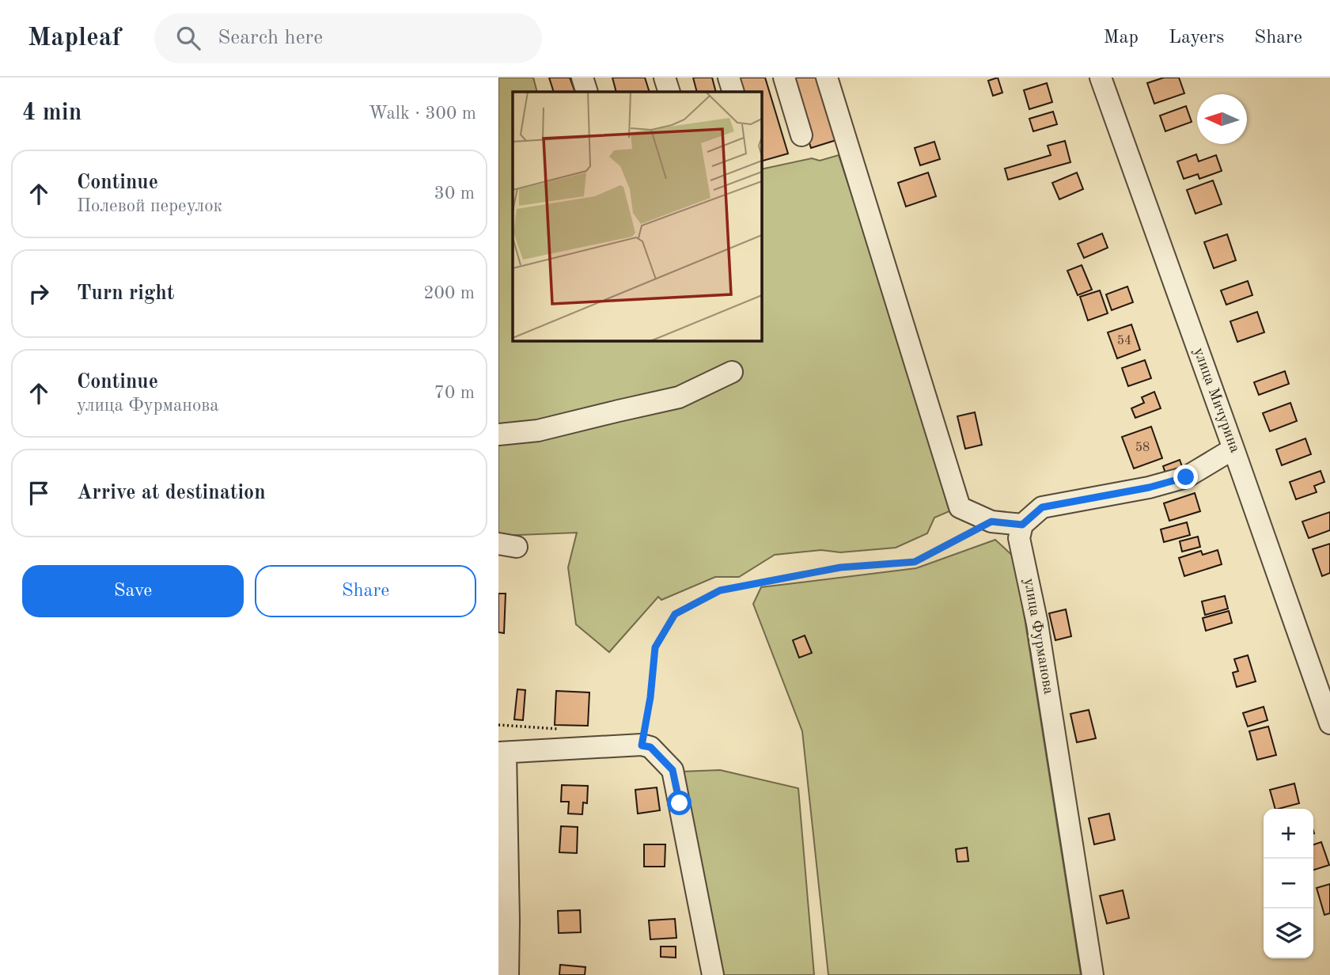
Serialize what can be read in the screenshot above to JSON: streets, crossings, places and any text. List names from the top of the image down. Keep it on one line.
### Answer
{"streets":{"street":["улица Мичурина","улица Фурманова"]},"house_numbers":["54","58"],"north":"left","page":{"header":"Mapleaf","search":"Search here","nav":["Map","Layers","Share"],"heading":["4 min","Walk · 300 m"],"list":[["Continue","Полевой переулок","30 m"],["Turn right","200 m"],["Continue","улица Фурманова","70 m"],"Arrive at destination"],"buttons":["Save","Share"],"map_buttons":["+","−"]}}
